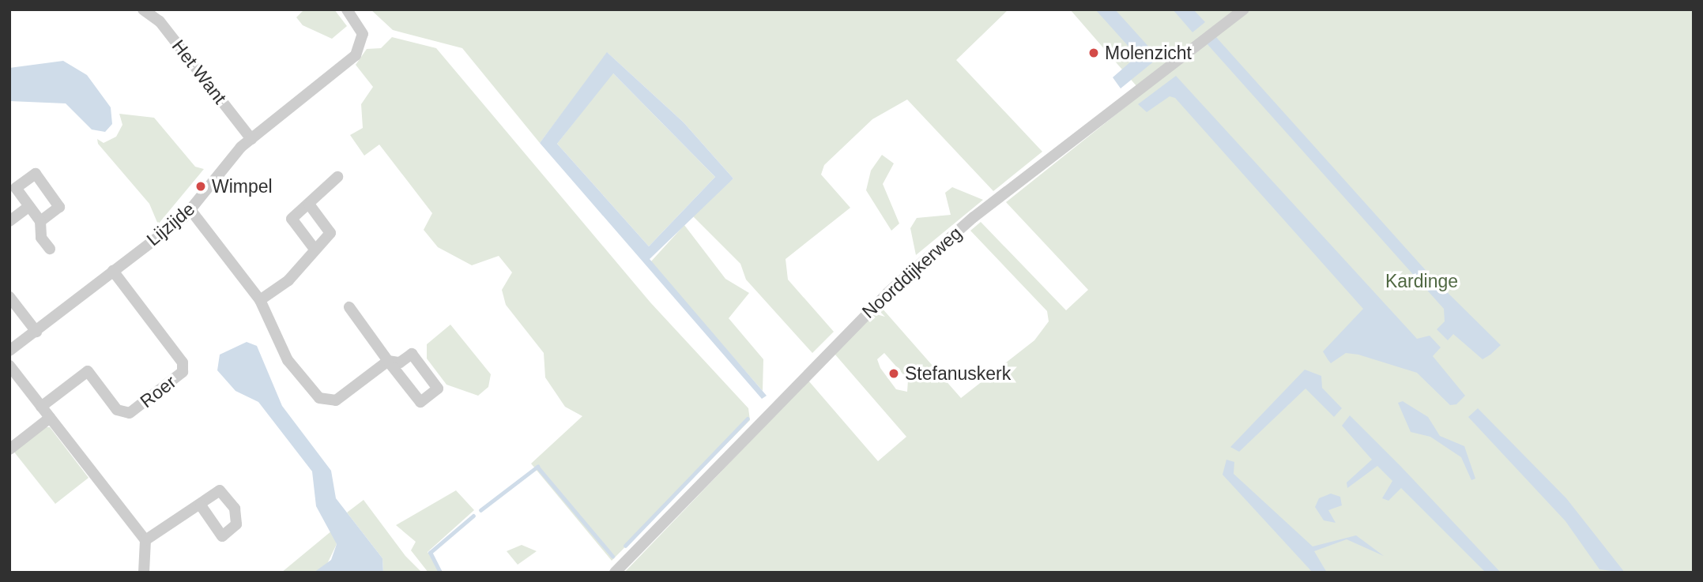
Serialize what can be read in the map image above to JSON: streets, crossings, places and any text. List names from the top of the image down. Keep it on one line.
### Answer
{"streets":{"street":["Het Want","Lijzijde","Noorddijkerweg","Roer"]},"crossings":[["Het Want","Lijzijde"],["Lijzijde","Roer"]],"parks":["Kardinge"],"places":["Molenzicht","Wimpel","Stefanuskerk"]}
